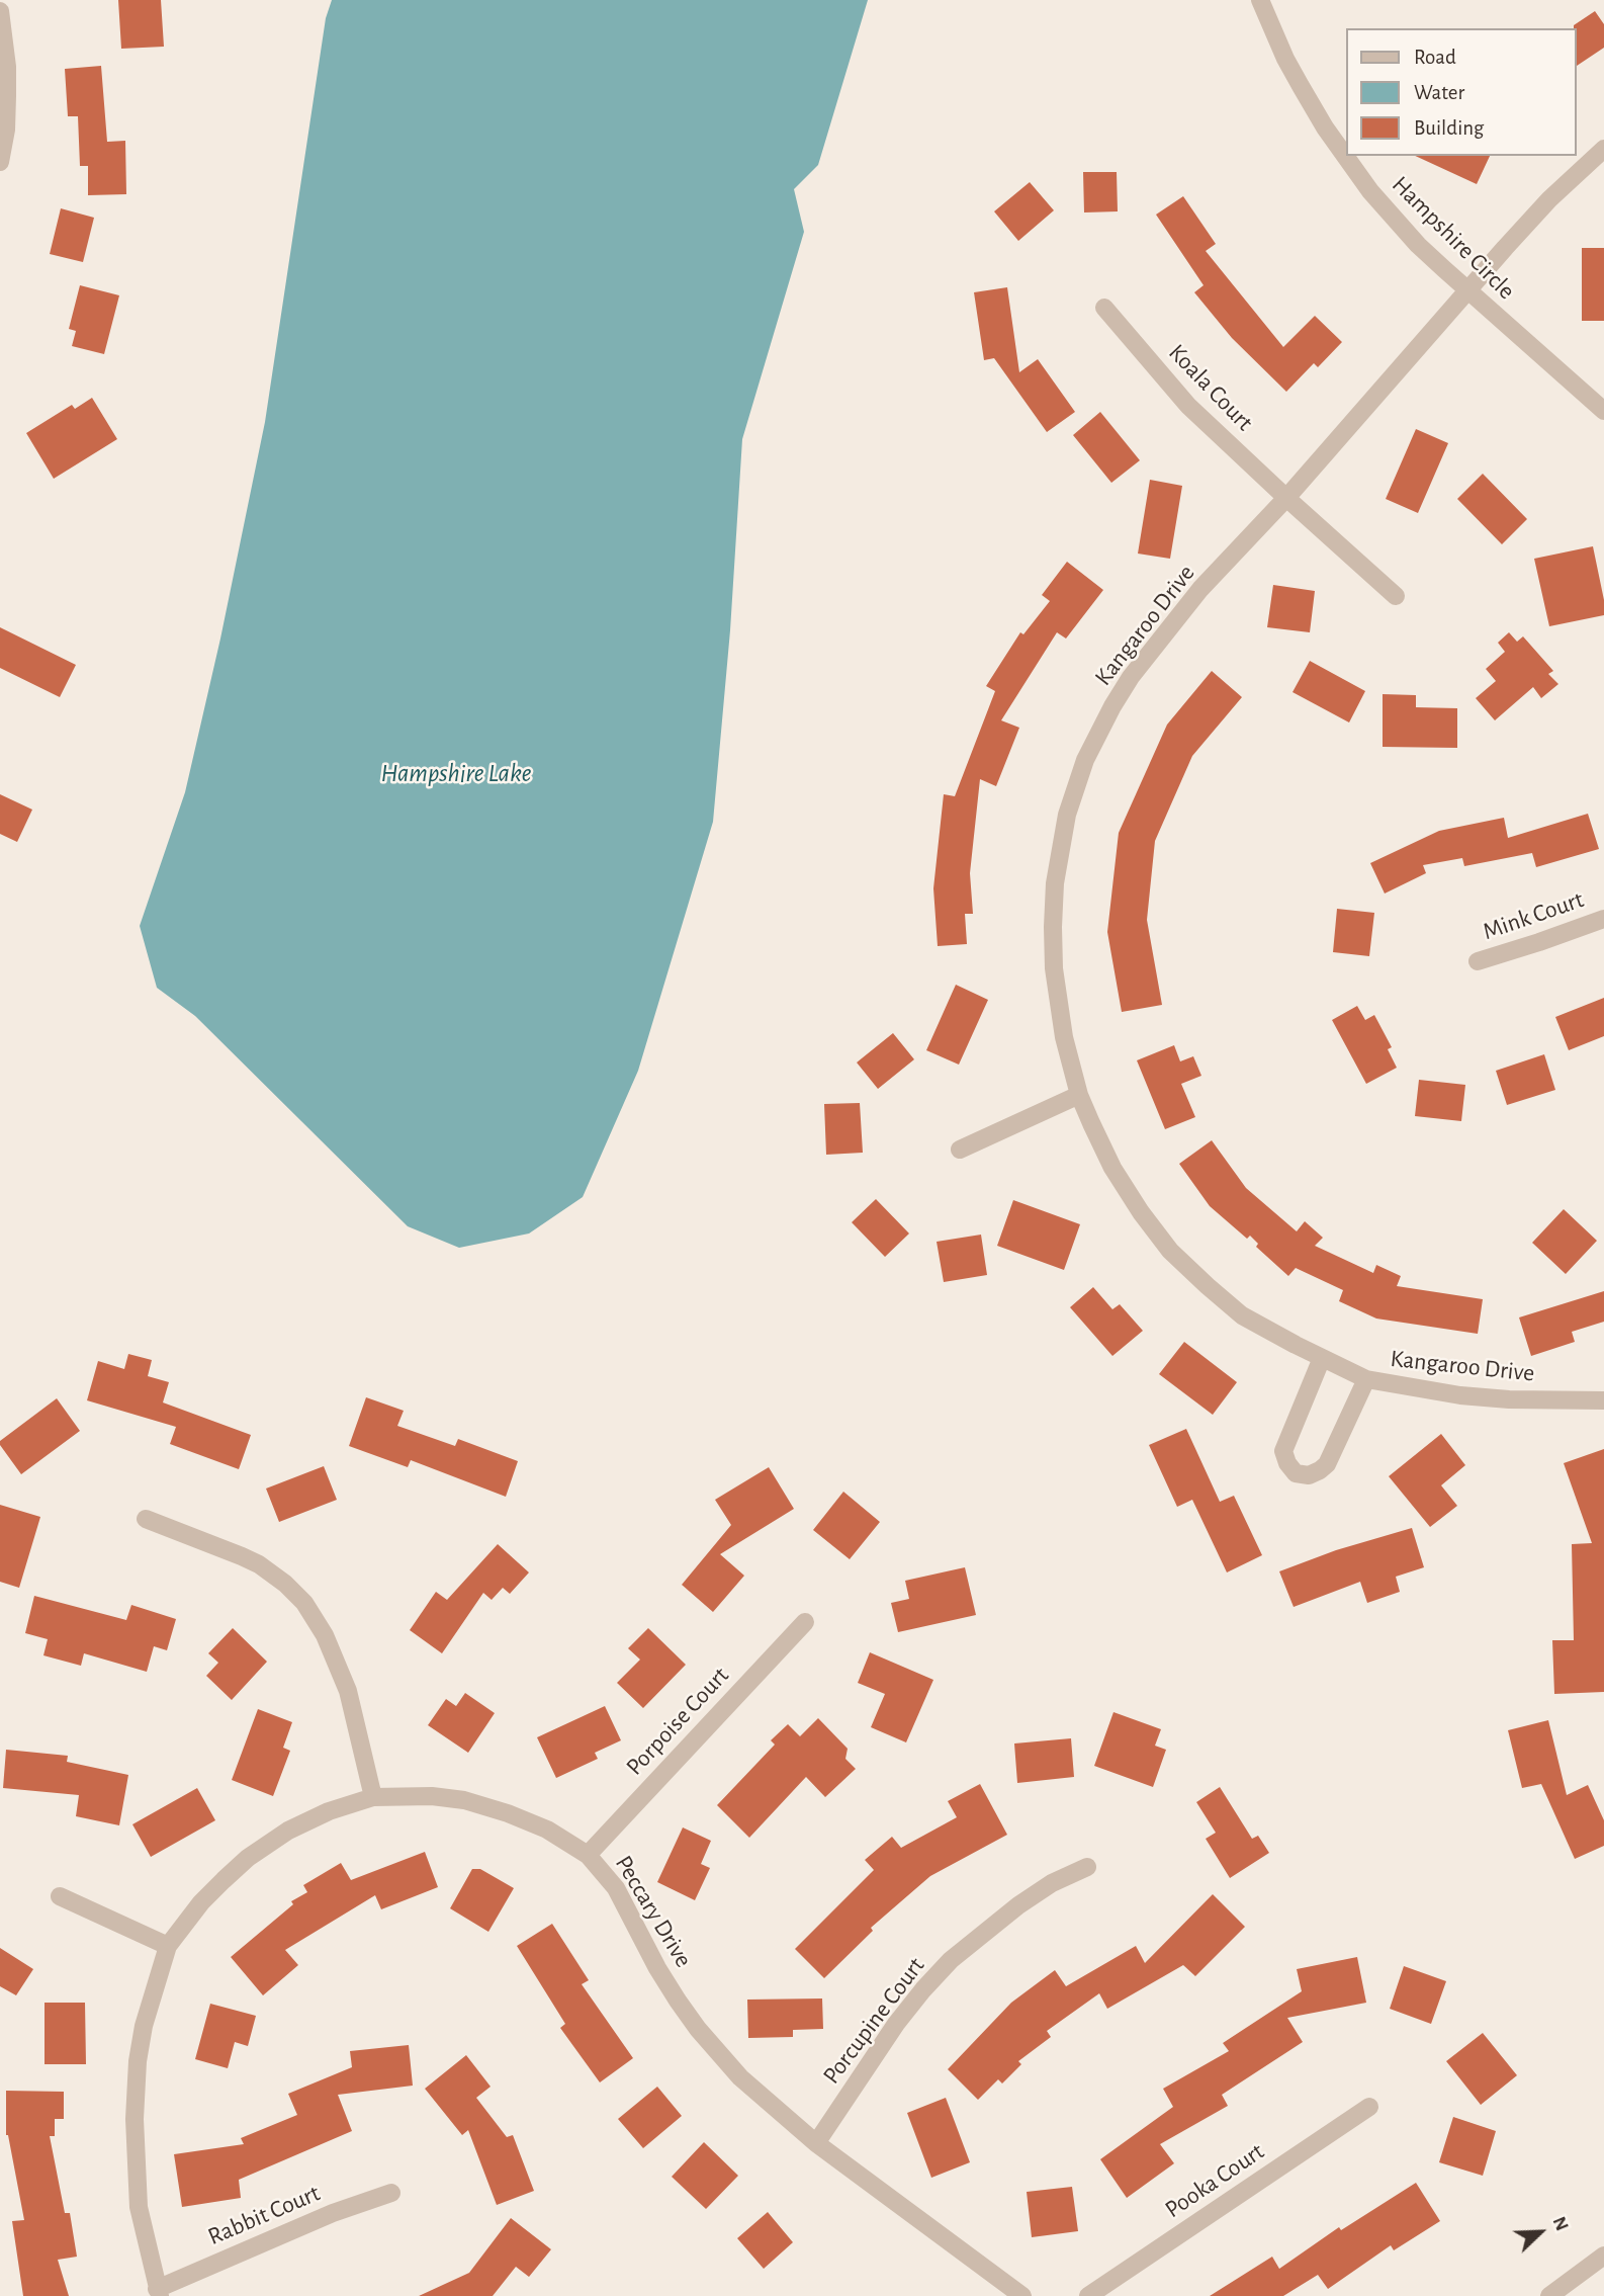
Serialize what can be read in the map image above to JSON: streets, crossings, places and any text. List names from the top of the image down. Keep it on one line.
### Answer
{"streets":{"street":["Hampshire Circle","Koala Court","Kangaroo Drive","Mink Court","Porpoise Court","Peccary Drive","Porcupine Court","Pooka Court","Rabbit Court"]},"crossings":[["Hampshire Circle","Kangaroo Drive"],["Koala Court","Kangaroo Drive"],["Porpoise Court","Peccary Drive"],["Peccary Drive","Porcupine Court"],["Peccary Drive","Rabbit Court"]],"water":["Hampshire Lake"],"legend":["Road","Water","Building"],"north":"top right"}
